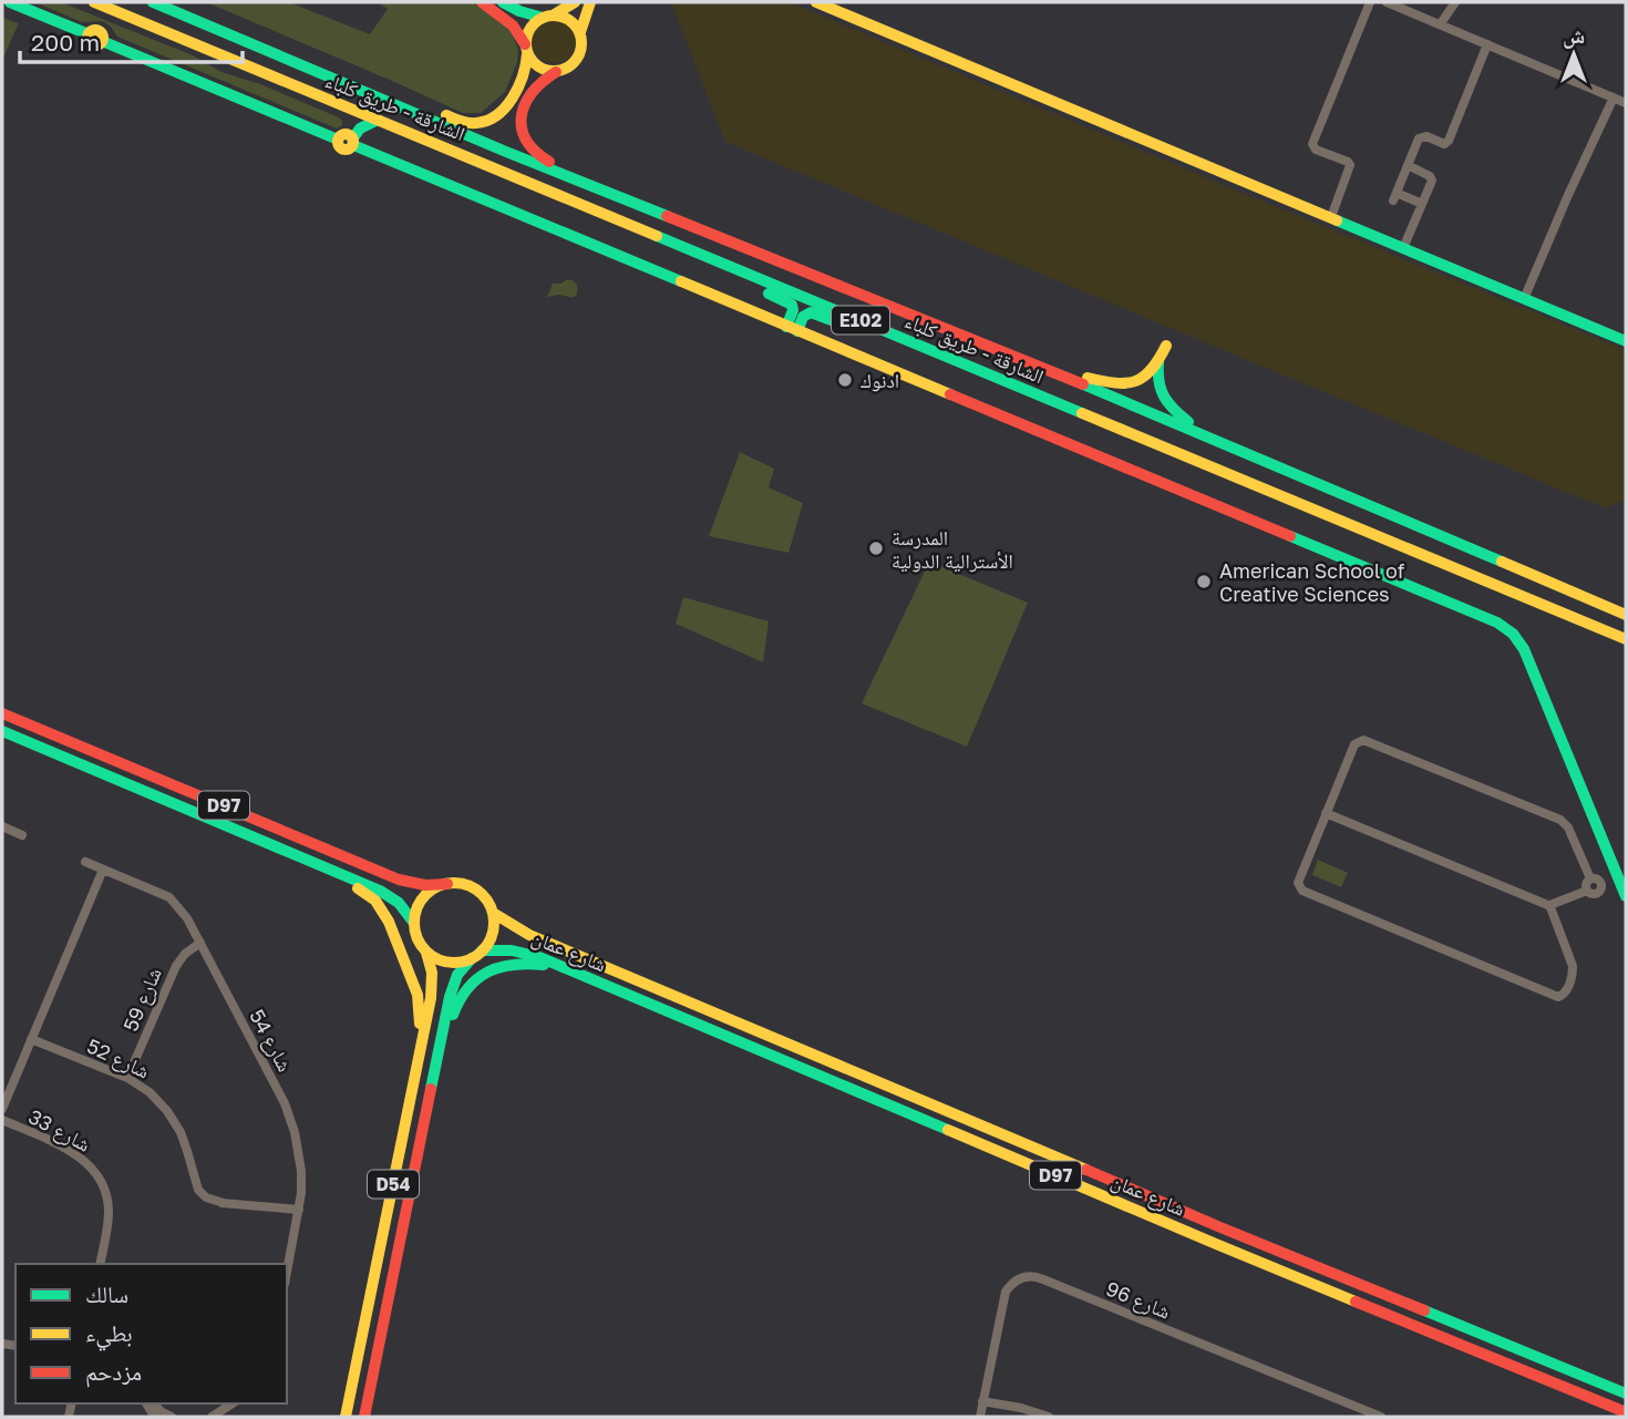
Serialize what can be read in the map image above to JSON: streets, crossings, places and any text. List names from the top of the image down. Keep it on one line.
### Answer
{"streets":{"main road":["الشارقة - طريق كلباء","E102","D97","شارع عمان","D54"],"street":["شارع 59","شارع 54","شارع 52","شارع 33","شارع 96"]},"crossings":[["D97","شارع عمان"],["D97","D54"],["شارع عمان","D54"],["شارع 59","شارع 54"],["شارع 59","شارع 52"],["شارع 54","شارع 52"]],"places":["ادنوك","المدرسة الأسترالية الدولية","American School of Creative Sciences"],"legend":["سالك","بطيء","مزدحم"],"scale_bar":"200 m","north":"top"}
